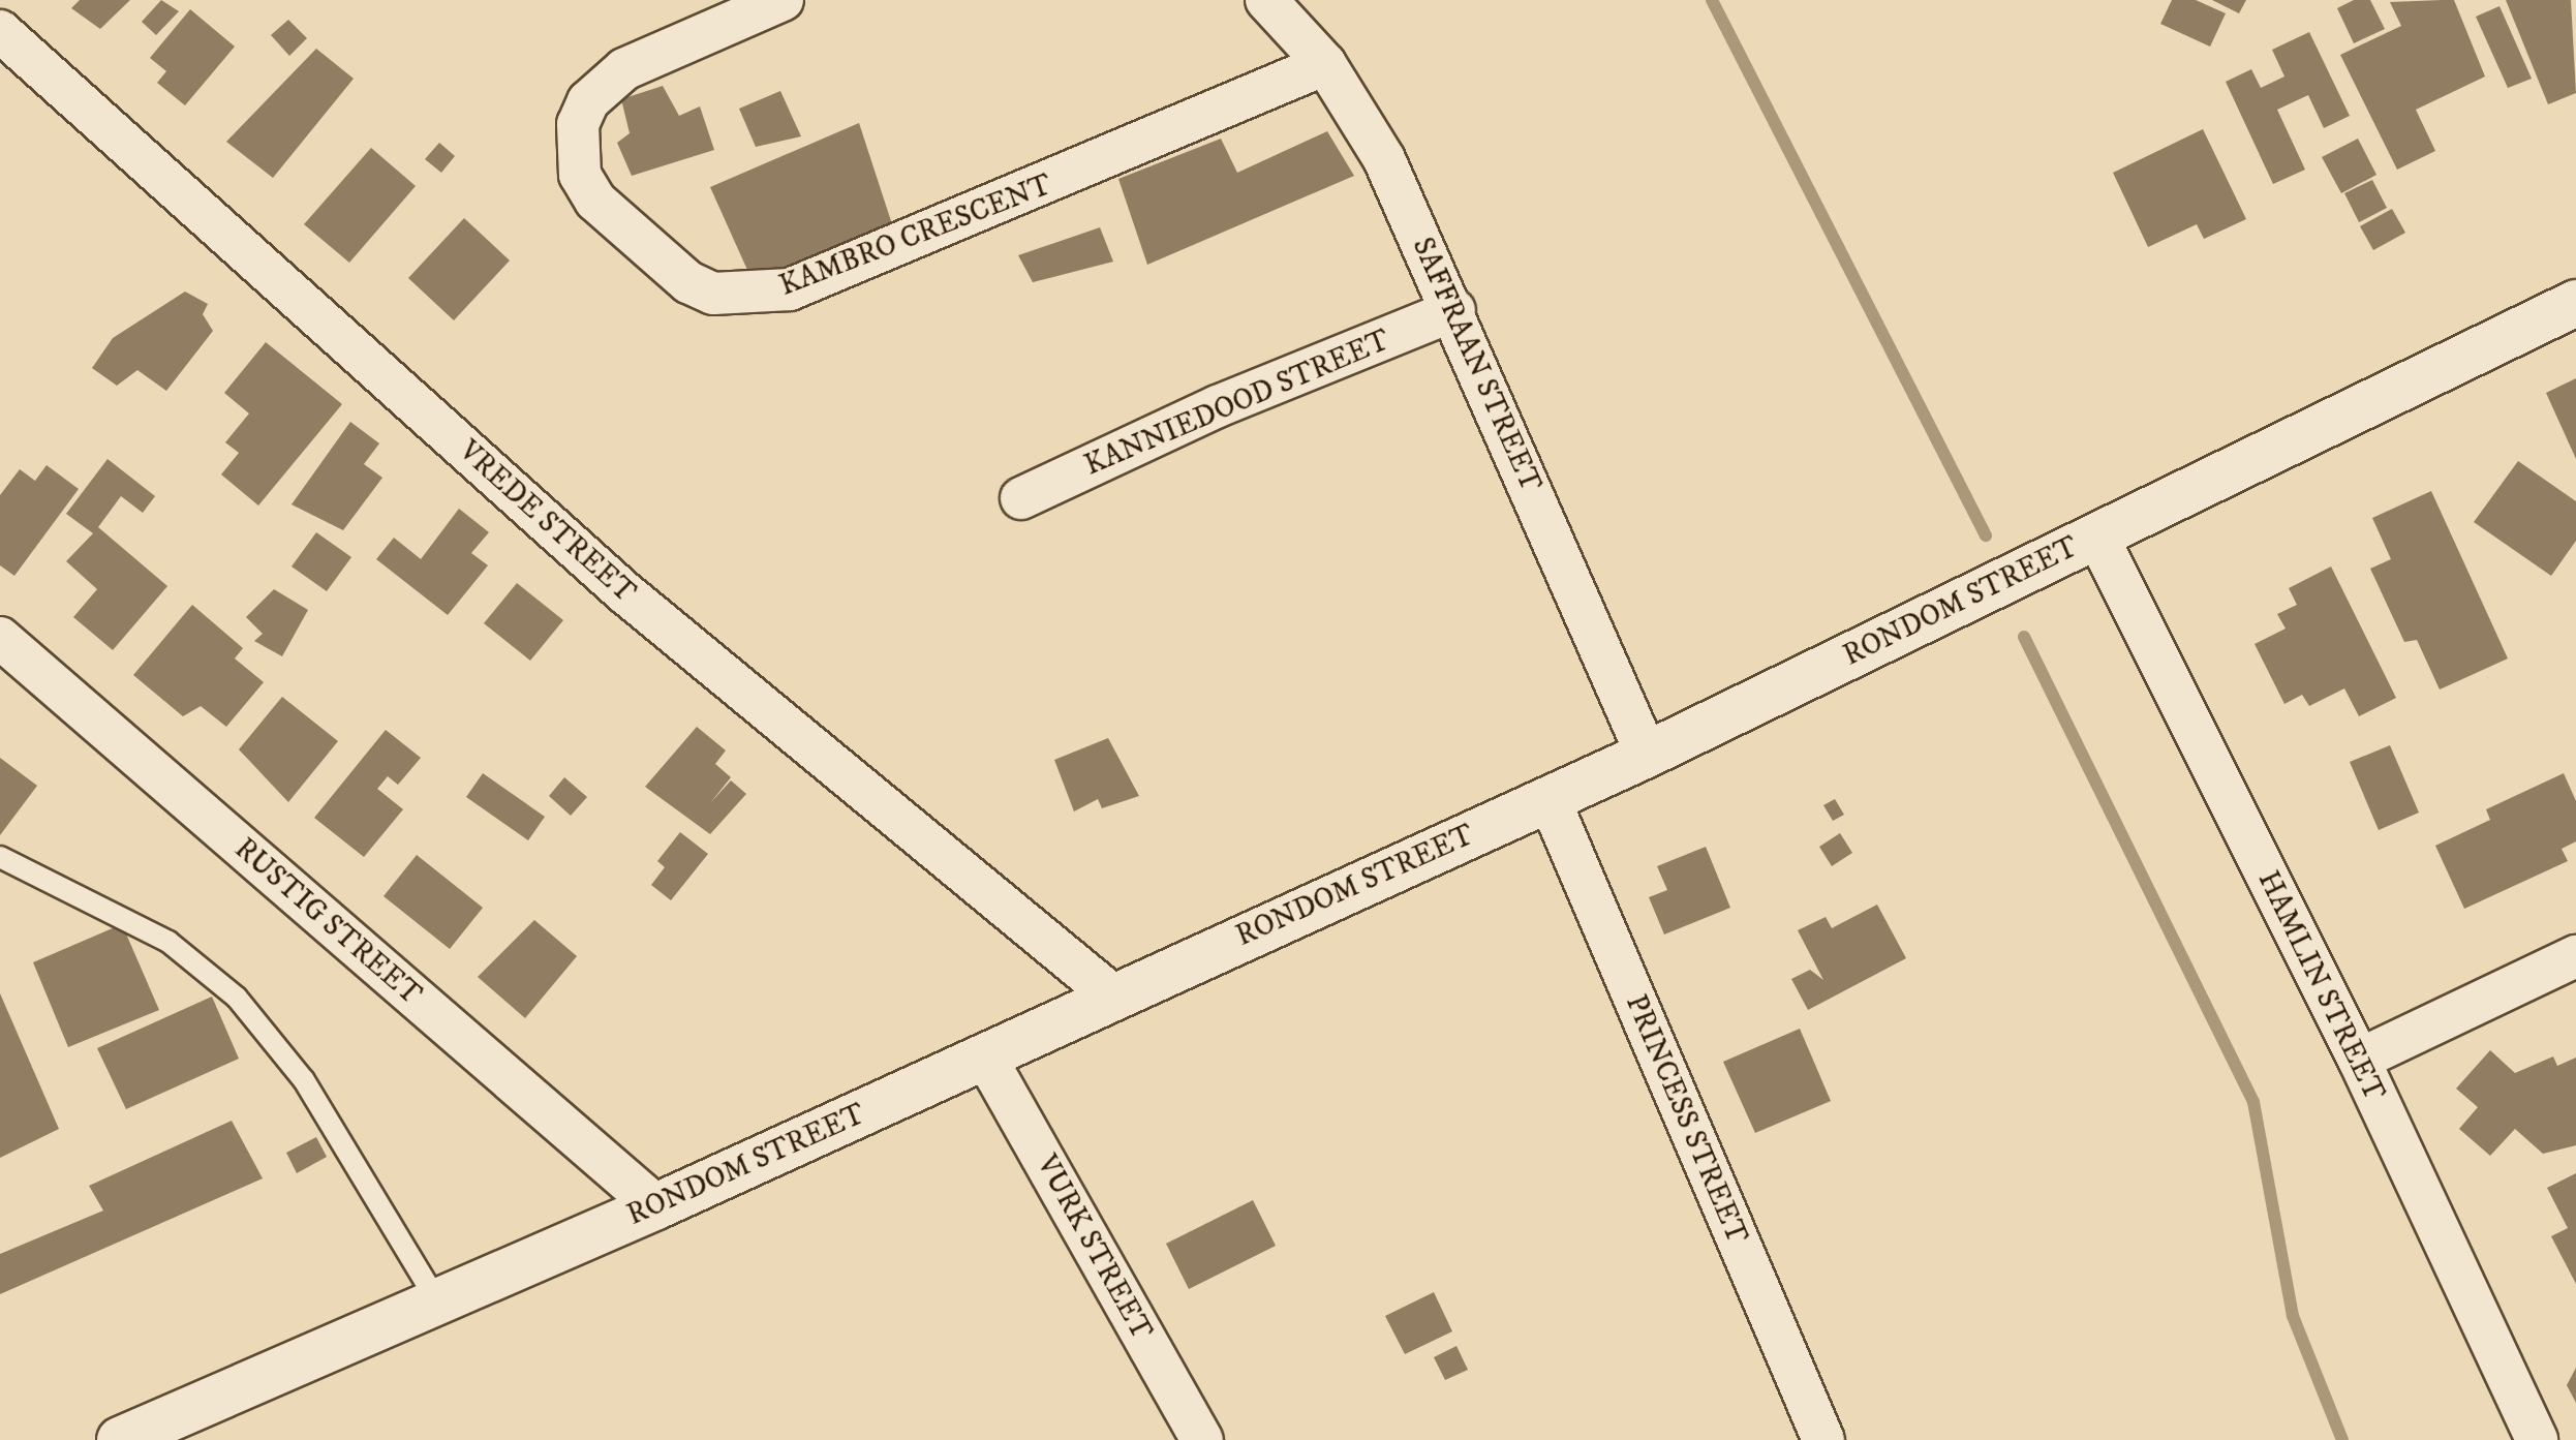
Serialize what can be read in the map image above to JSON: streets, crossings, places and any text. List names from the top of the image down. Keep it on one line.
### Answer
{"streets":{"street":["KAMBRO CRESCENT","SAFFRAAN STREET","KANNIEDOOD STREET","VREDE STREET","RONDOM STREET","RUSTIG STREET","HAMLIN STREET","PRINCESS STREET","VURK STREET"]},"crossings":[["KAMBRO CRESCENT","SAFFRAAN STREET"],["SAFFRAAN STREET","KANNIEDOOD STREET"],["SAFFRAAN STREET","RONDOM STREET"],["VREDE STREET","RONDOM STREET"],["RONDOM STREET","RUSTIG STREET"],["RONDOM STREET","HAMLIN STREET"],["RONDOM STREET","PRINCESS STREET"],["RONDOM STREET","VURK STREET"]]}
